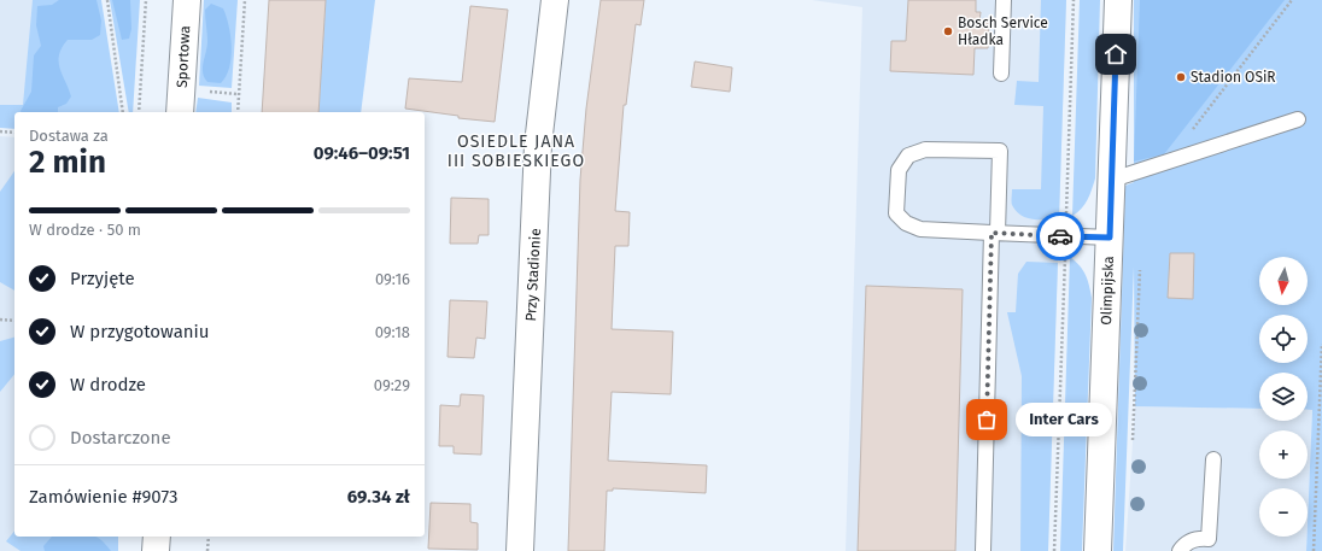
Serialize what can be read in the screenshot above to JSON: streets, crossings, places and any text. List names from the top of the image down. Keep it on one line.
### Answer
{"streets":{"street":["Sportowa","Przy Stadionie","Olimpijska"]},"districts":["OSIEDLE JANA III SOBIESKIEGO"],"places":["Bosch Service Hładka","Stadion OSiR","Inter Cars"],"north":"bottom","page":{"heading":["2 min","Dostawa za","09:46–09:51"],"panel":["Zamówienie #9073","69.34 zł"],"bar":"W drodze · 50 m","list":[["Przyjęte","09:16"],["W przygotowaniu","09:18"],["W drodze","09:29"],"Dostarczone"],"map_buttons":["+","−"],"bubble":"Inter Cars"}}
